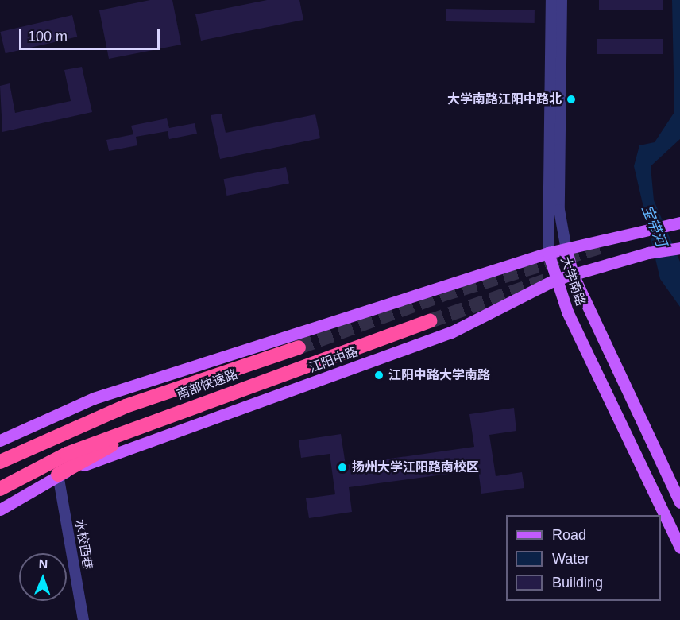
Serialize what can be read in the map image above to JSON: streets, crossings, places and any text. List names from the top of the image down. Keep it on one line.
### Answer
{"streets":{"highway":["南部快速路"],"main road":["大学南路","江阳中路"],"street":["水校西巷"]},"crossings":[["大学南路","江阳中路"],["江阳中路","水校西巷"]],"water":["宝带河"],"places":["大学南路江阳中路北","江阳中路大学南路","扬州大学江阳路南校区"],"legend":["Road","Water","Building"],"scale_bar":"100 m","north":"top"}
